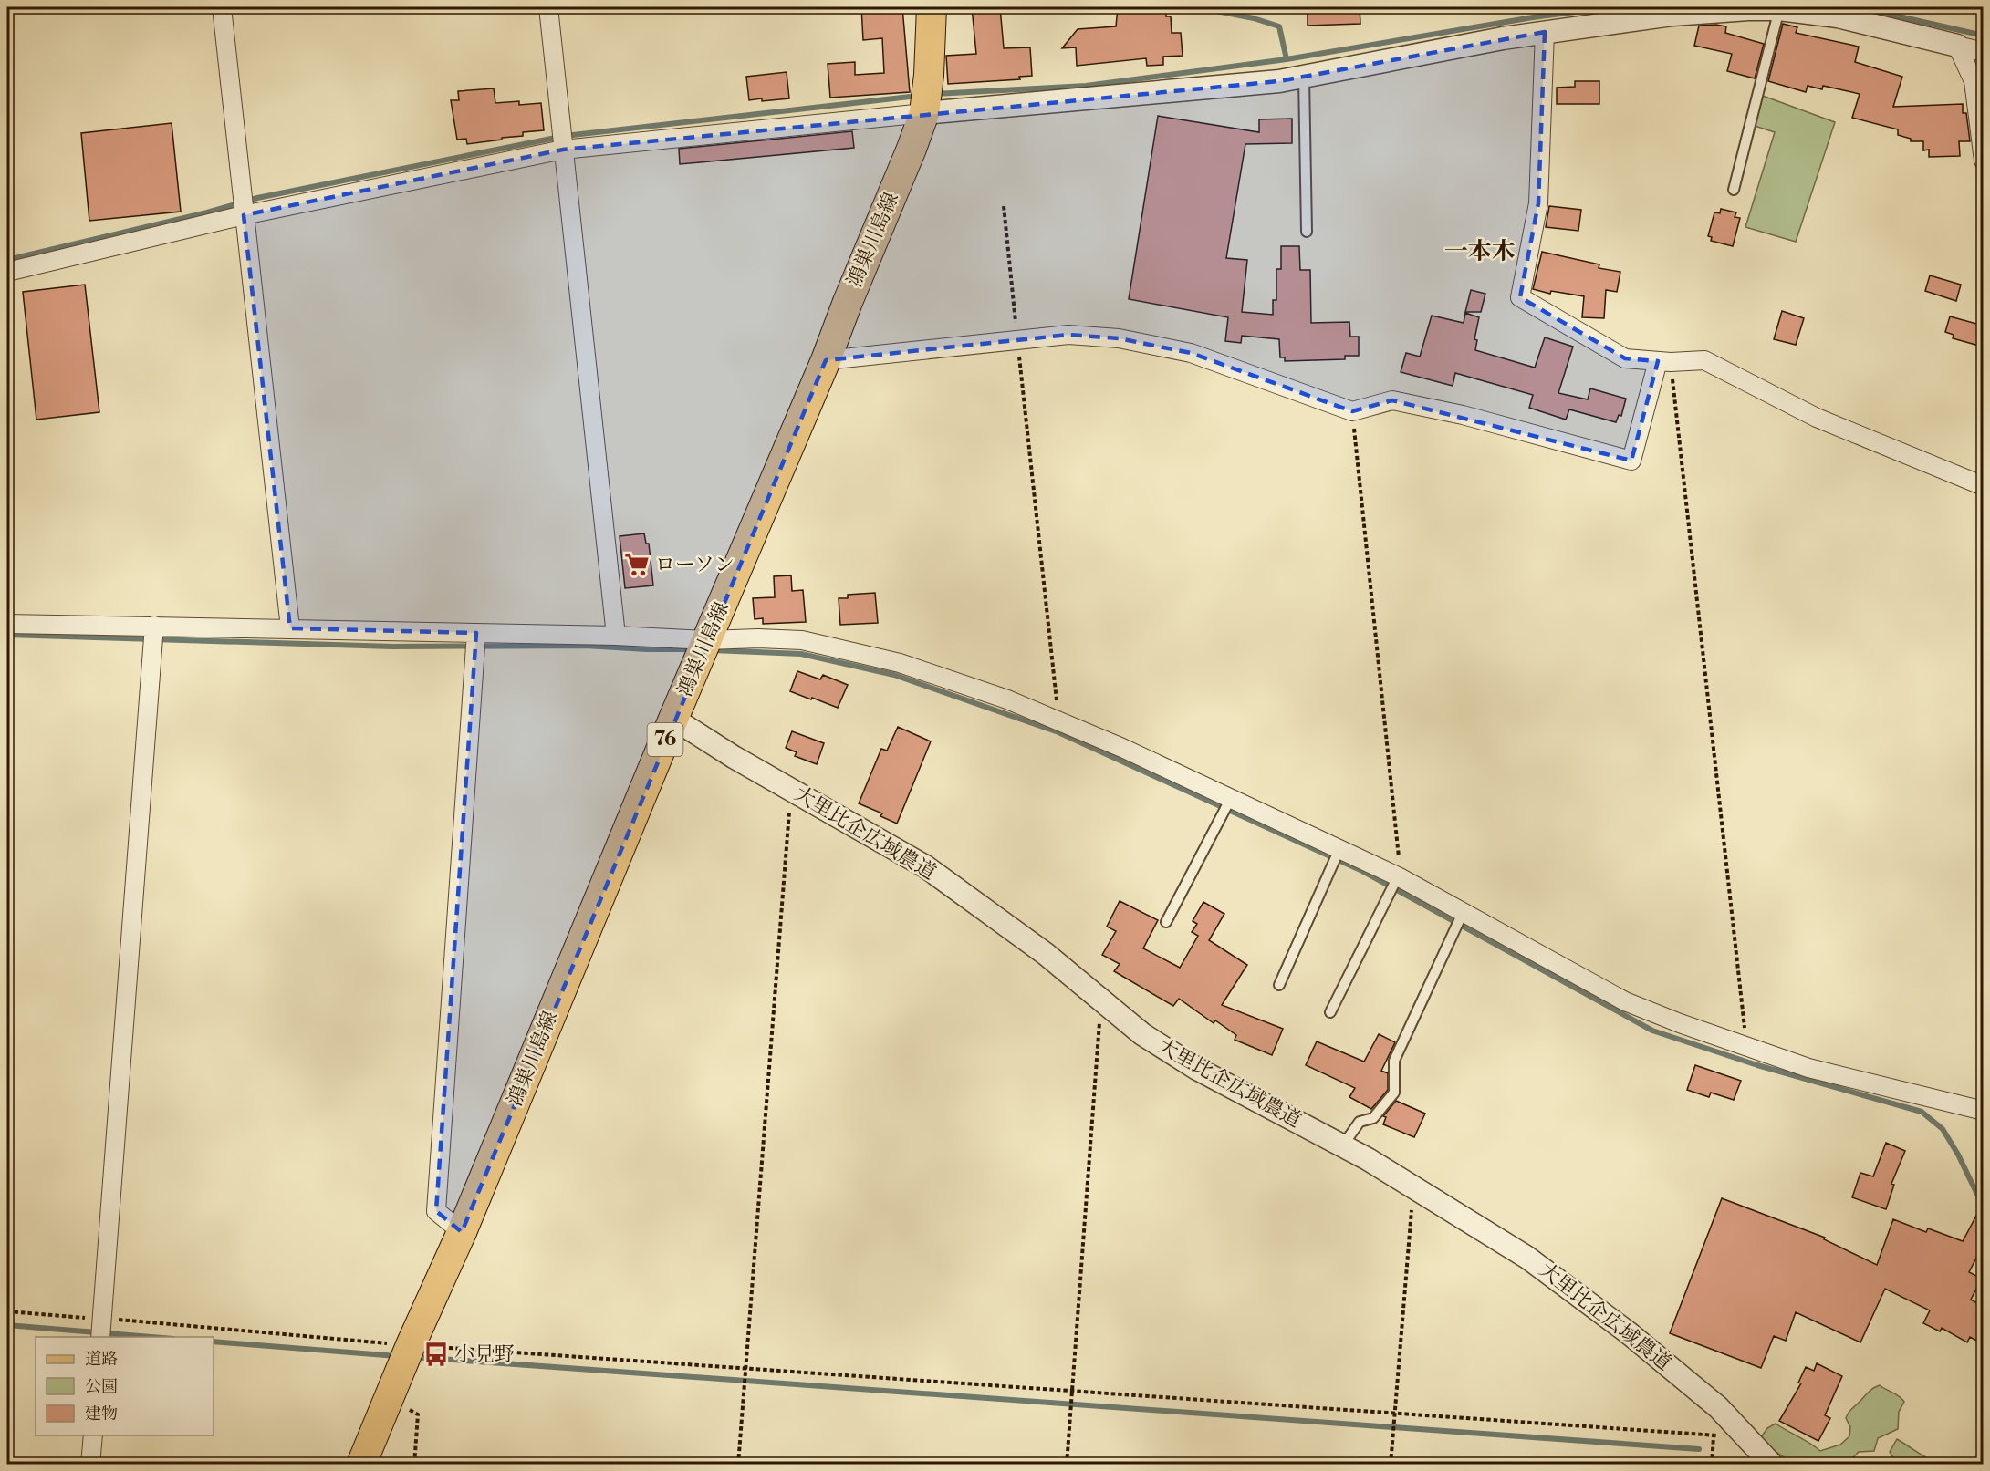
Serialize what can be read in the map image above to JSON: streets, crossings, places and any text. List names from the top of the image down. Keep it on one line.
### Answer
{"streets":{"main road":["鴻巣川島線","76"],"street":["大里比企広域農道"]},"crossings":[["鴻巣川島線","大里比企広域農道"]],"districts":["一本木"],"places":{"supermarket":["ローソン"],"bus stop":["小見野"]},"legend":["道路","公園","建物"]}
